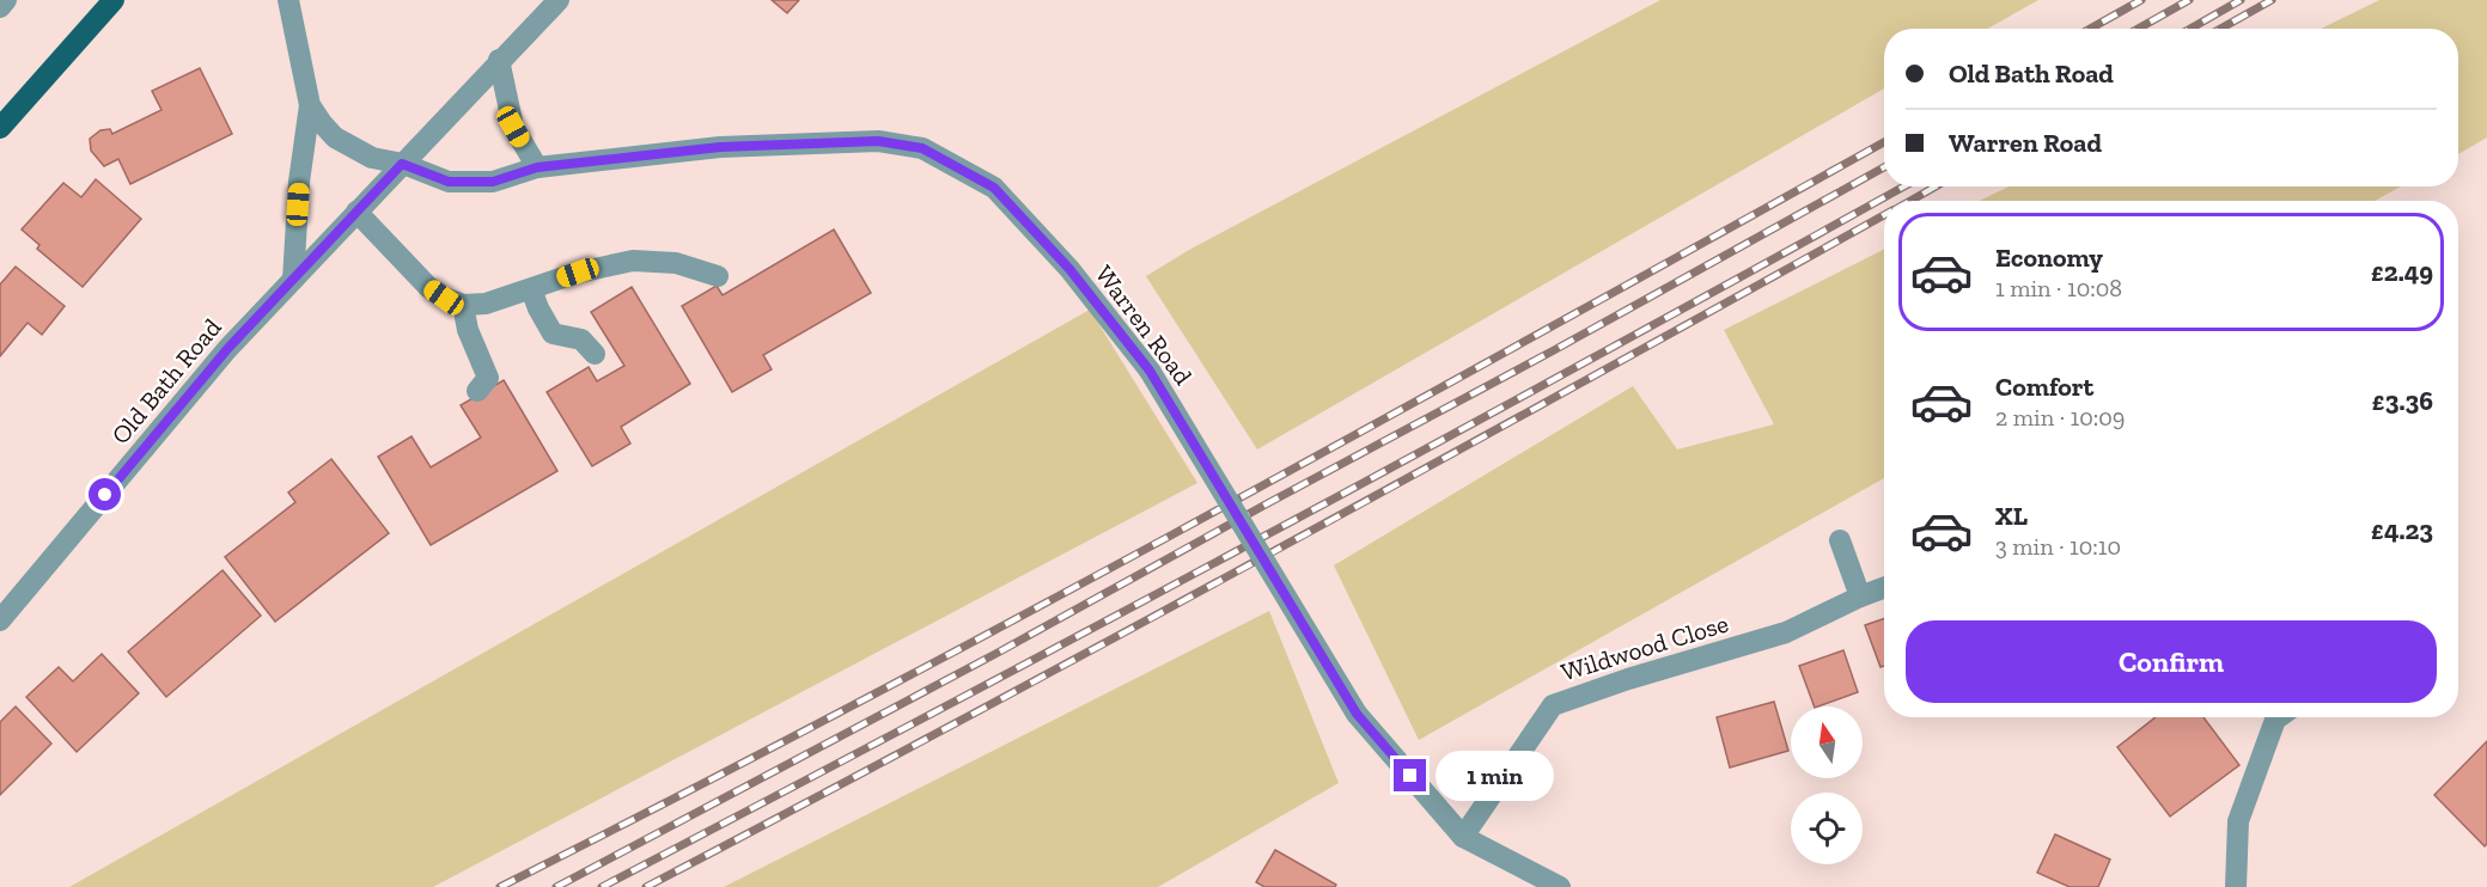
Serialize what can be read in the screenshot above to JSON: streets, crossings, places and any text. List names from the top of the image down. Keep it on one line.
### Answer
{"streets":{"street":["Warren Road","Old Bath Road","Wildwood Close"]},"crossings":[["Warren Road","Old Bath Road"],["Warren Road","Wildwood Close"]],"north":"top","page":{"banner":["Old Bath Road","Warren Road"],"list":[{"name":"Economy","note":"1 min · 10:08","value":"£2.49"},{"name":"Comfort","note":"2 min · 10:09","value":"£3.36"},{"name":"XL","note":"3 min · 10:10","value":"£4.23"}],"buttons":"Confirm","bubble":"1 min"}}
